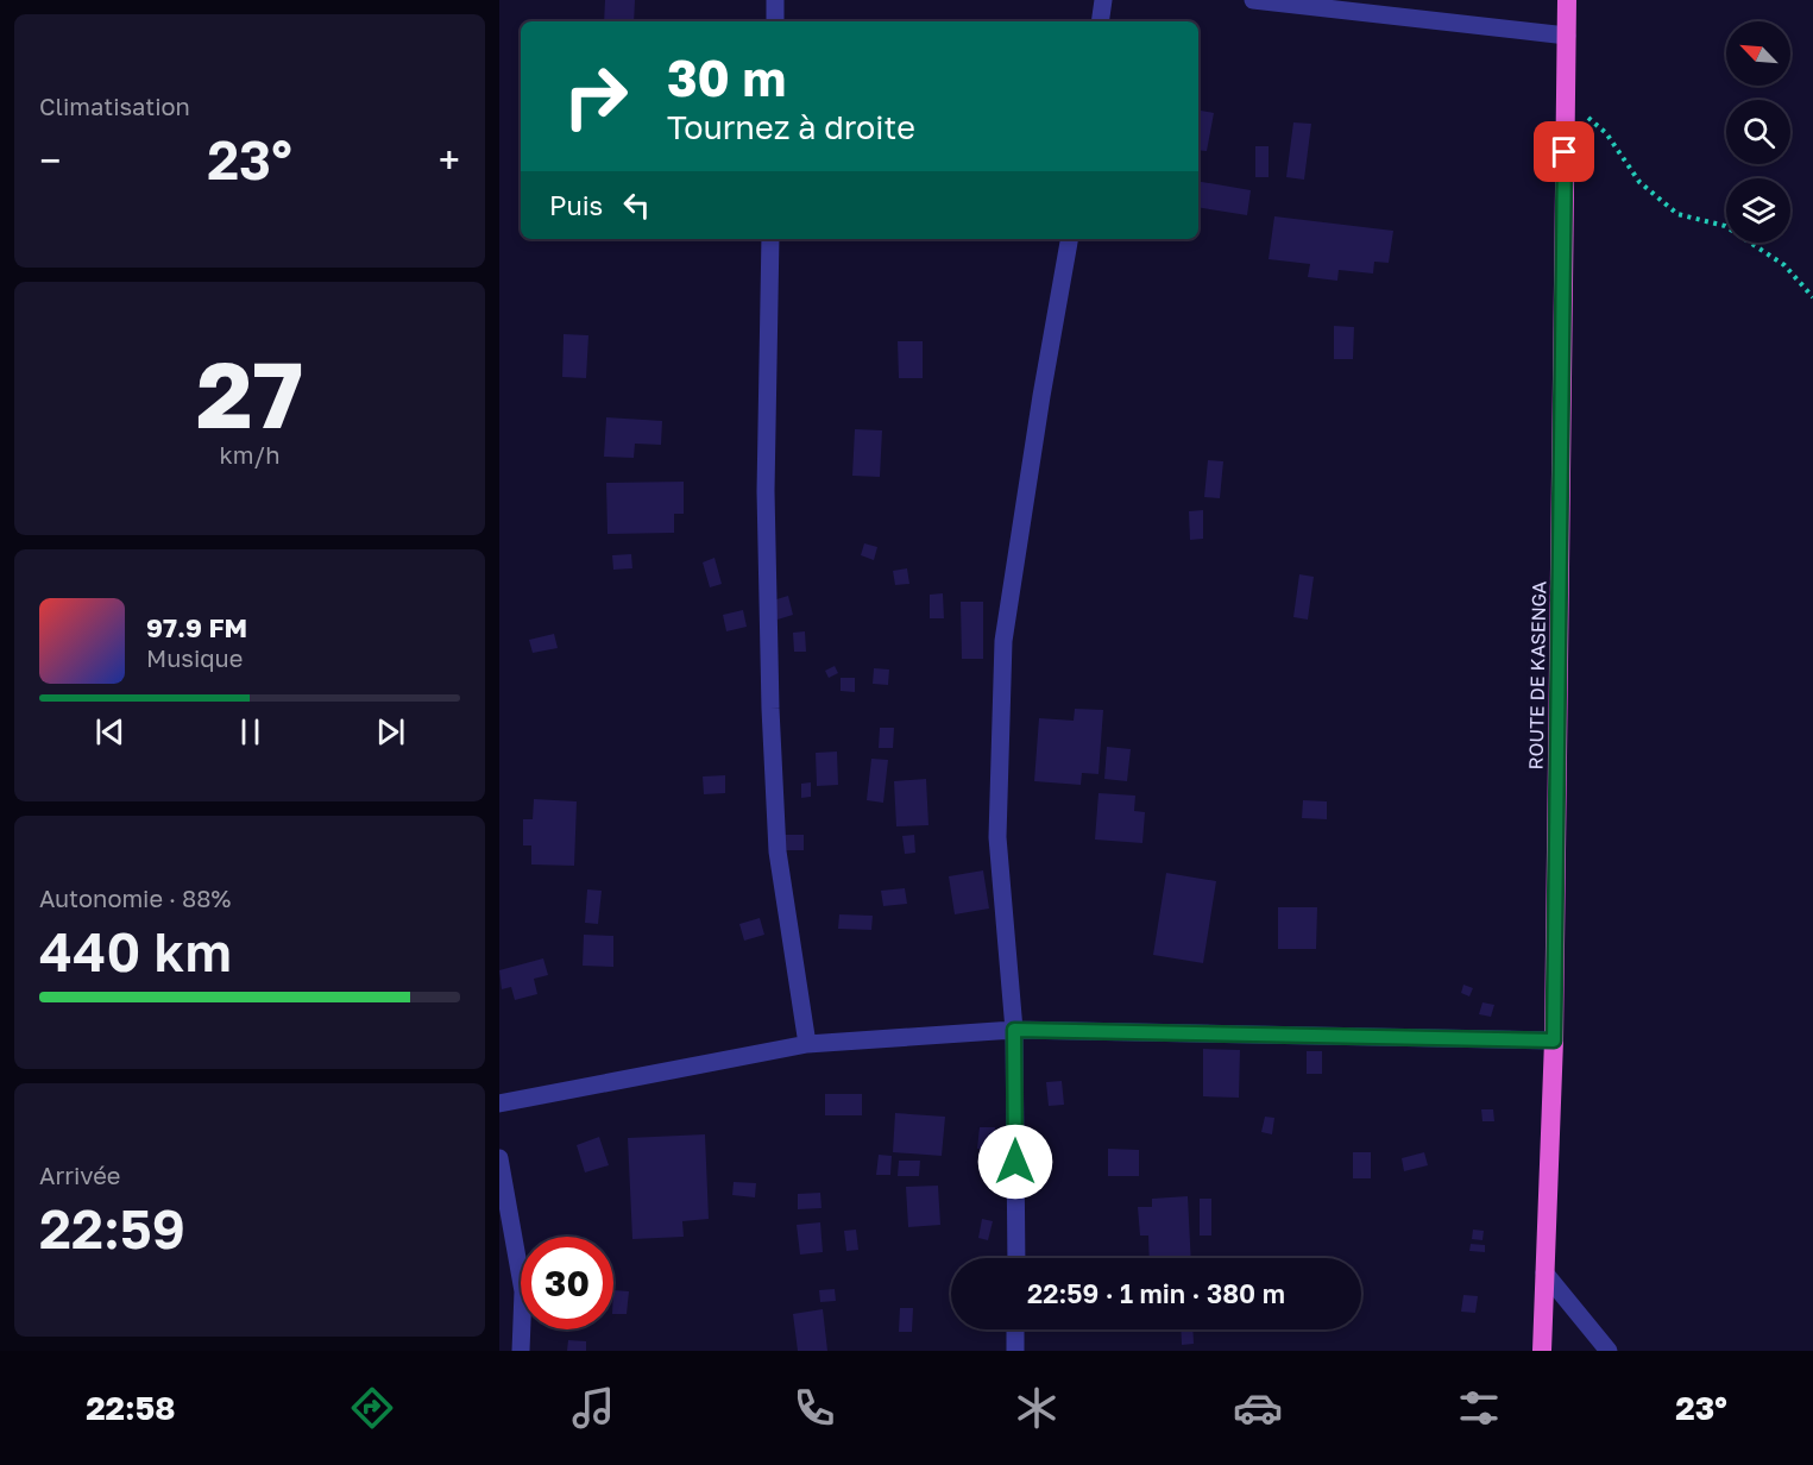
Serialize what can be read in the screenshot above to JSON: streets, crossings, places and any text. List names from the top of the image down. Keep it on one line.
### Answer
{"streets":{"highway":["ROUTE DE KASENGA"]},"north":"top left","page":{"tile":["Climatisation",["27","km/h"],["Autonomie · 88%","440 km"],["Arrivée","22:59"]],"turn":["30 m","Tournez à droite"],"heat":["−","23°","+"],"then":"Puis","song":["97.9 FM","Musique"],"limit":"30","trip":"22:59 · 1 min · 380 m","tabs":["22:58","23°"]}}
